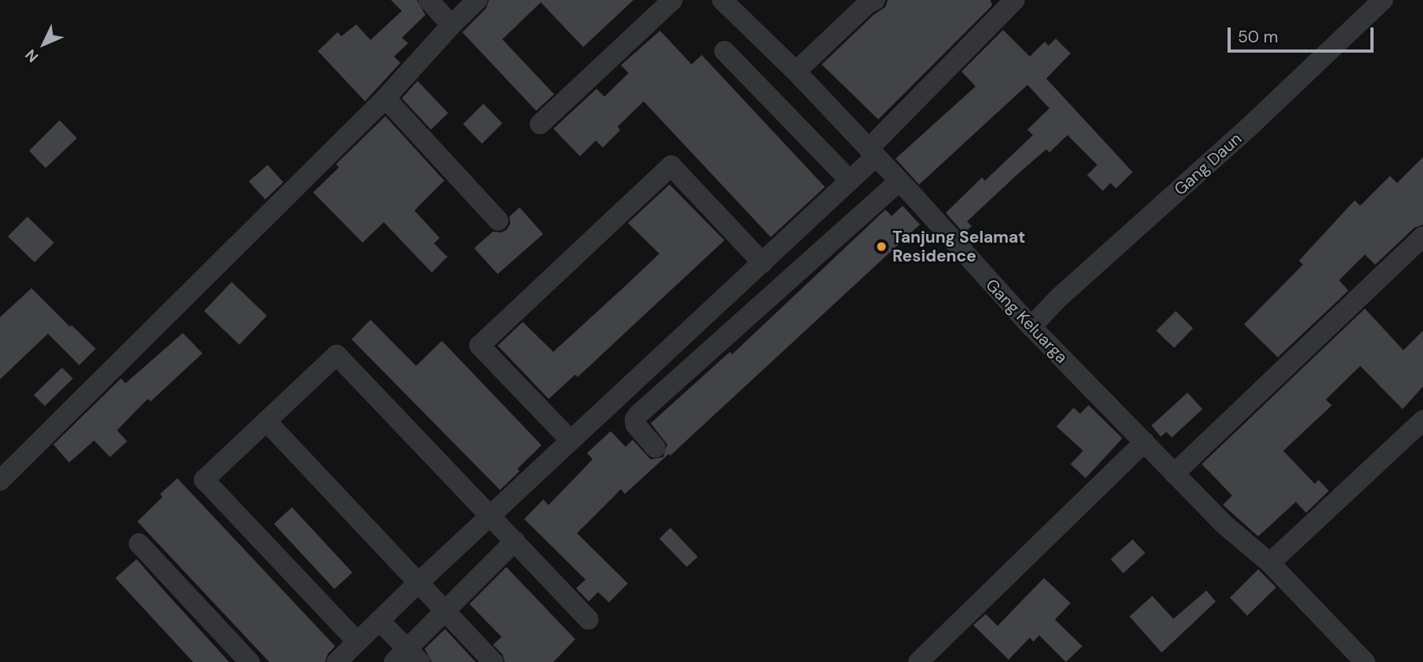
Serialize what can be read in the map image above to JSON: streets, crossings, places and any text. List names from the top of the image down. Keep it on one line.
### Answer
{"streets":{"street":["Gang Daun","Gang Keluarga"]},"crossings":[["Gang Daun","Gang Keluarga"]],"places":["Tanjung Selamat Residence"],"scale_bar":"50 m","north":"bottom left"}
